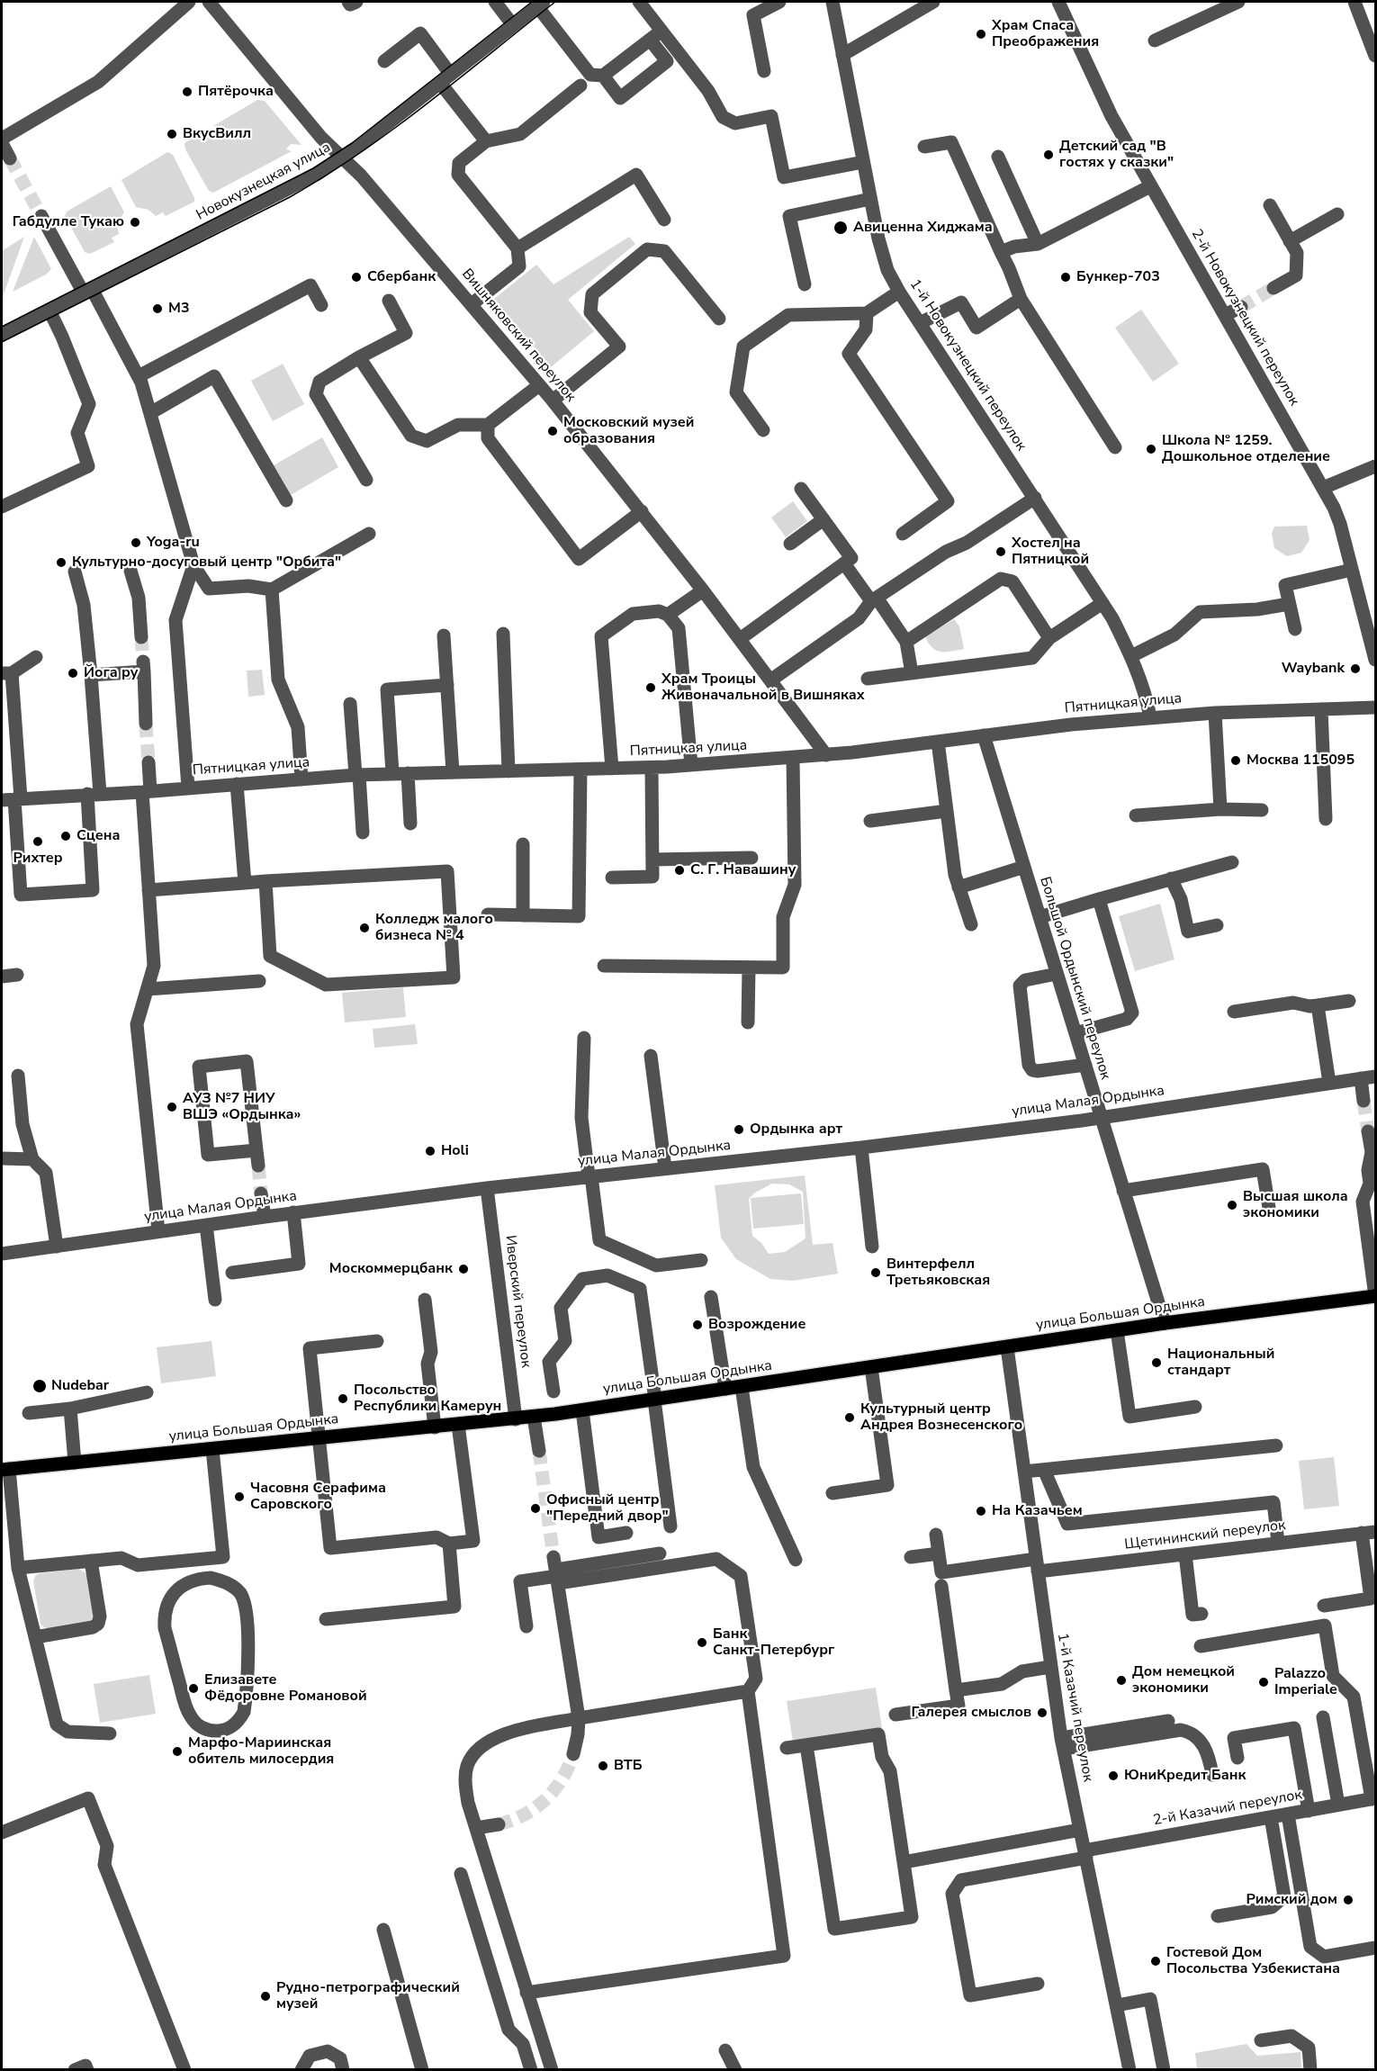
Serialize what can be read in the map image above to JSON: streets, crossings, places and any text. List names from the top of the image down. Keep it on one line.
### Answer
{"streets":{"main road":["улица Большая Ордынка"],"street":["Новокузнецкая улица","2-й Новокузнецкий переулок","Вишняковский переулок","1-й Новокузнецкий переулок","Пятницкая улица","Большой Ордынский переулок","улица Малая Ордынка","Иверский переулок","Щетининский переулок","1-й Казачий переулок","2-й Казачий переулок"]},"crossings":[["Новокузнецкая улица","Вишняковский переулок"],["Вишняковский переулок","Пятницкая улица"],["1-й Новокузнецкий переулок","Пятницкая улица"],["Пятницкая улица","Большой Ордынский переулок"],["Большой Ордынский переулок","улица Малая Ордынка"],["Большой Ордынский переулок","улица Большая Ордынка"],["улица Малая Ордынка","Иверский переулок"],["Иверский переулок","улица Большая Ордынка"],["улица Большая Ордынка","1-й Казачий переулок"],["Щетининский переулок","1-й Казачий переулок"],["1-й Казачий переулок","2-й Казачий переулок"]],"places":["Храм Спаса Преображения","Пятёрочка","ВкусВилл","Детский сад \"В гостях у сказки\"","Габдулле Тукаю","Авиценна Хиджама","Сбербанк","Бункер-703","М3","Московский музей образования","Школа № 1259. Дошкольное отделение","Yoga-ru","Хостел на Пятницкой","Культурно-досуговый центр \"Орбита\"","Waybank","Йога ру","Храм Троицы Живоначальной в Вишняках","Москва 115095","Сцена","Рихтер","С. Г. Навашину","Колледж малого бизнеса № 4","АУЗ №7 НИУ ВШЭ «Ордынка»","Ордынка арт","Holi","Высшая школа экономики","Москоммерцбанк","Винтерфелл Третьяковская","Возрождение","Национальный стандарт","Nudebar","Посольство Республики Камерун","Культурный центр Андрея Вознесенского","Часовня Серафима Саровского","Офисный центр \"Передний двор\"","На Казачьем","Банк Санкт-Петербург","Дом немецкой экономики","Palazzo Imperiale","Елизавете Фёдоровне Романовой","Галерея смыслов","Марфо-Мариинская обитель милосердия","ВТБ","ЮниКредит Банк","Римский дом","Гостевой Дом Посольства Узбекистана","Рудно-петрографический музей"]}
